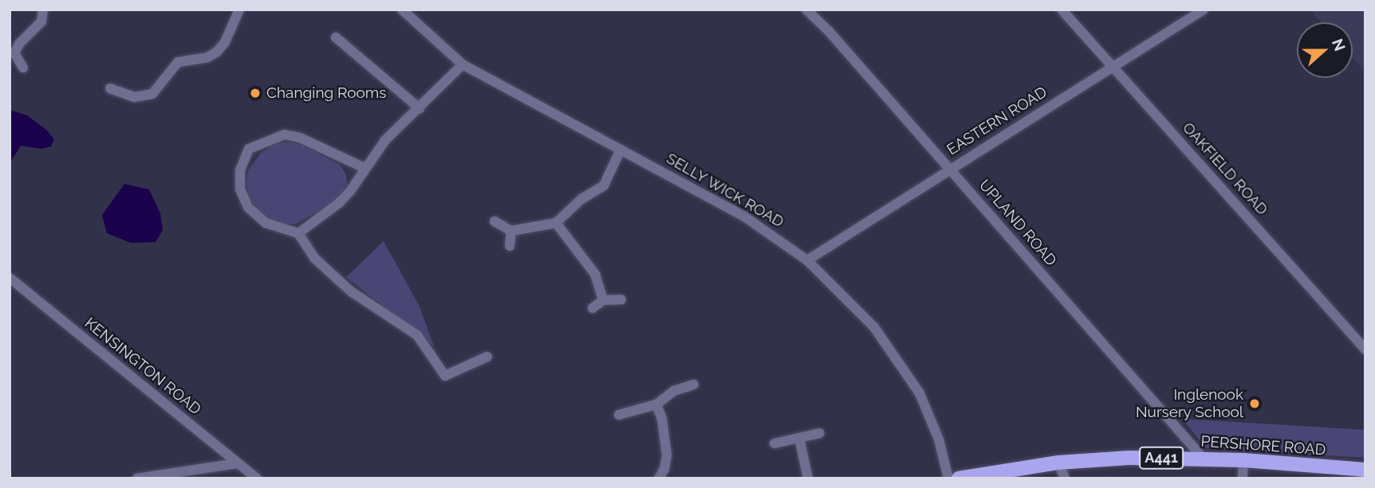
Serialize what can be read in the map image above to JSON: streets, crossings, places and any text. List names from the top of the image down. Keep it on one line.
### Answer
{"streets":{"main road":["PERSHORE ROAD","A441"],"street":["EASTERN ROAD","OAKFIELD ROAD","SELLY WICK ROAD","UPLAND ROAD","KENSINGTON ROAD"]},"crossings":[["EASTERN ROAD","OAKFIELD ROAD"],["EASTERN ROAD","SELLY WICK ROAD"],["EASTERN ROAD","UPLAND ROAD"],["UPLAND ROAD","PERSHORE ROAD"]],"places":["Changing Rooms","Inglenook Nursery School"],"north":"right"}
